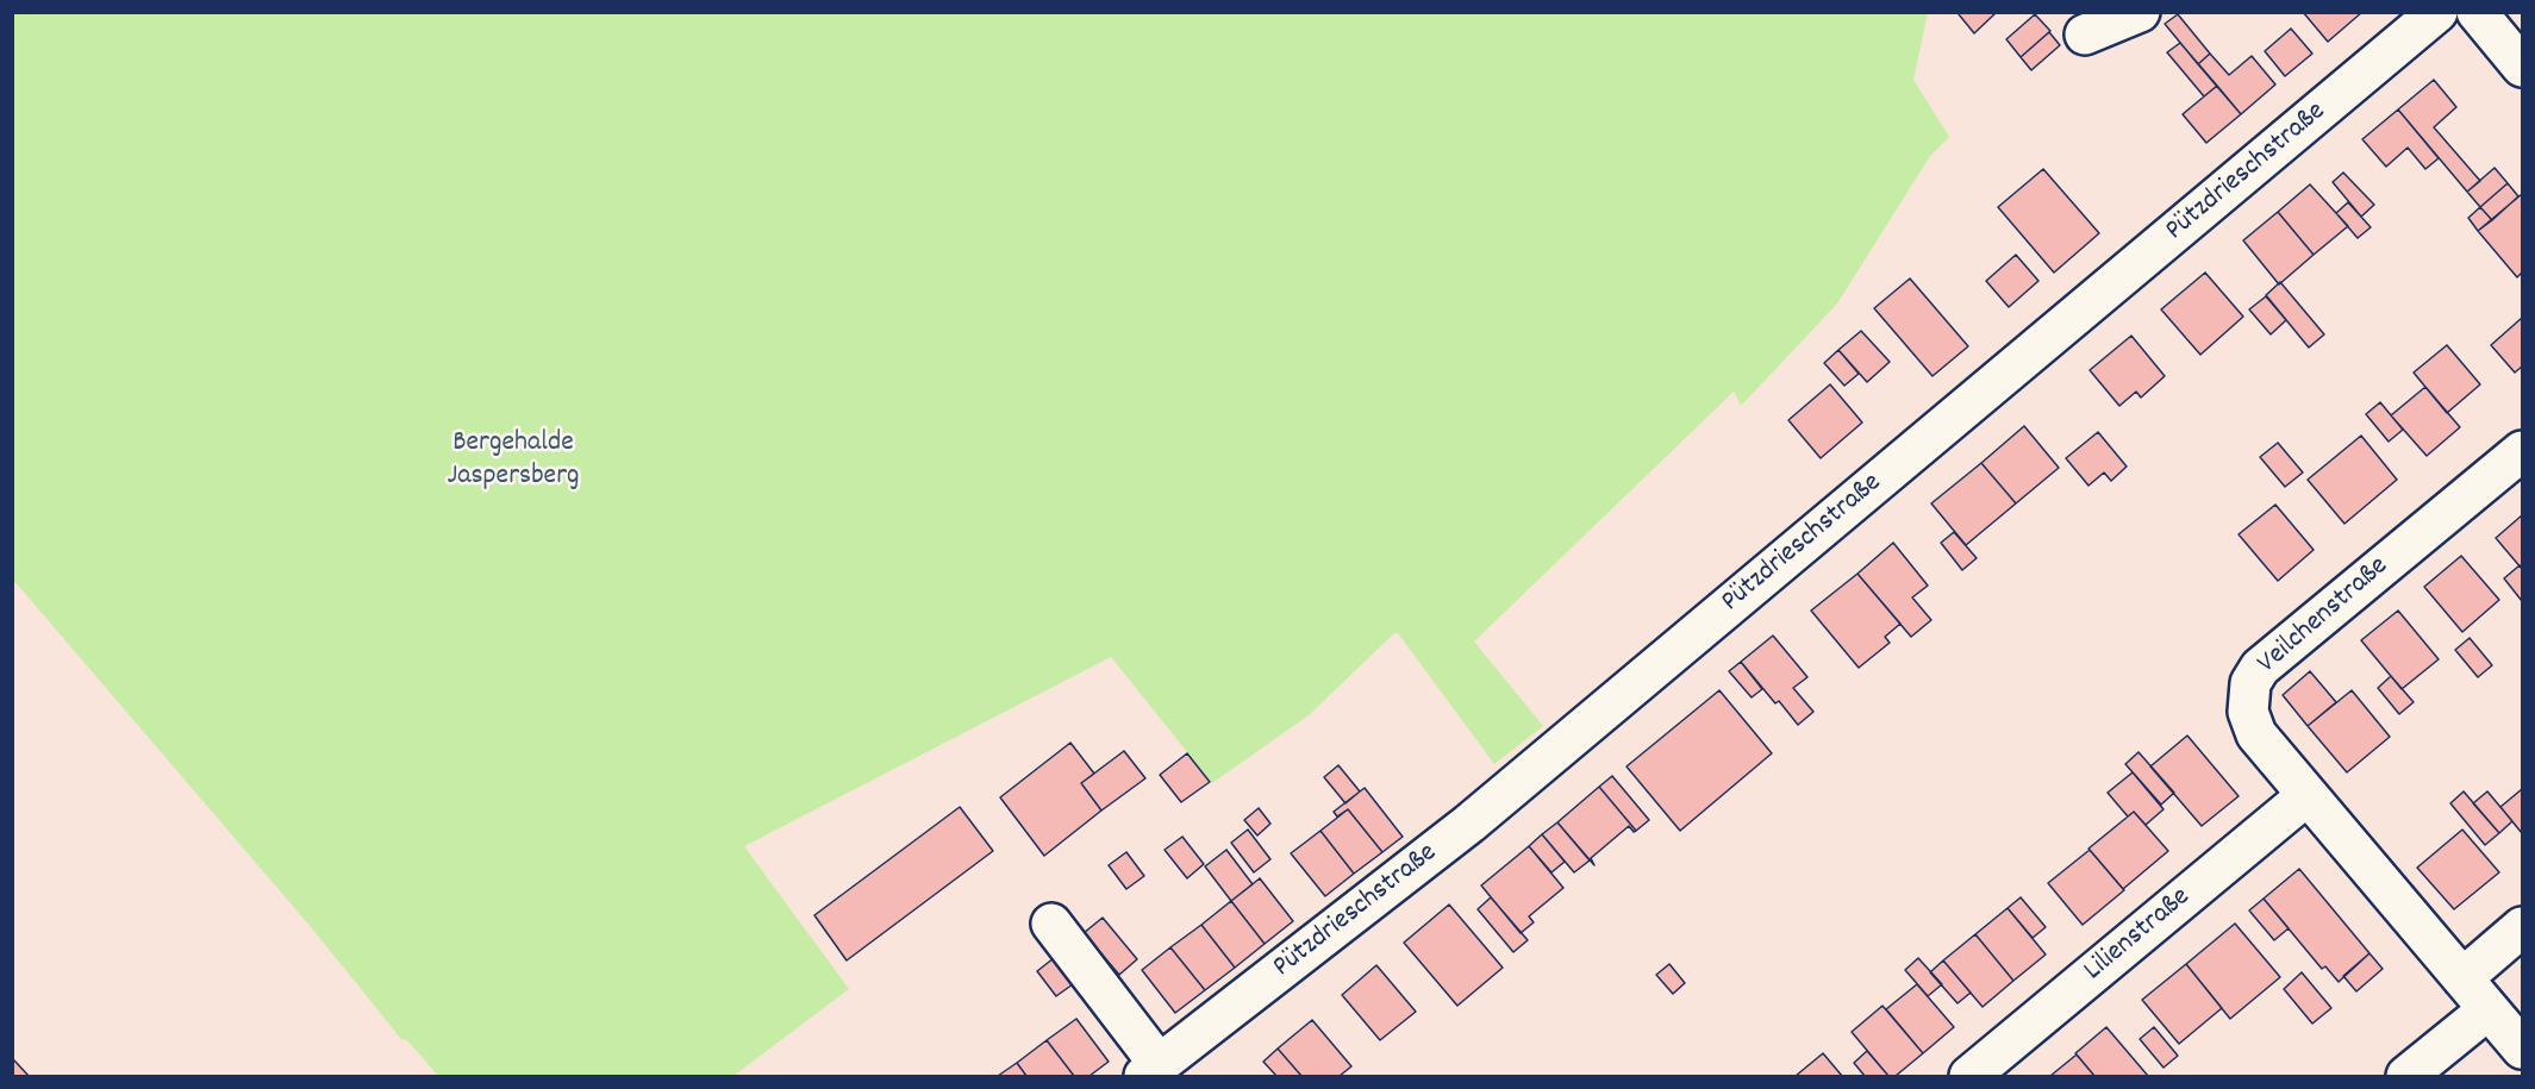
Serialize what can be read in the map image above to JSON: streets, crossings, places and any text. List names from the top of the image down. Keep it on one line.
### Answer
{"streets":{"street":["Pützdrieschstraße","Veilchenstraße","Lilienstraße"]},"crossings":[["Veilchenstraße","Lilienstraße"]],"parks":["Bergehalde Jaspersberg"]}
